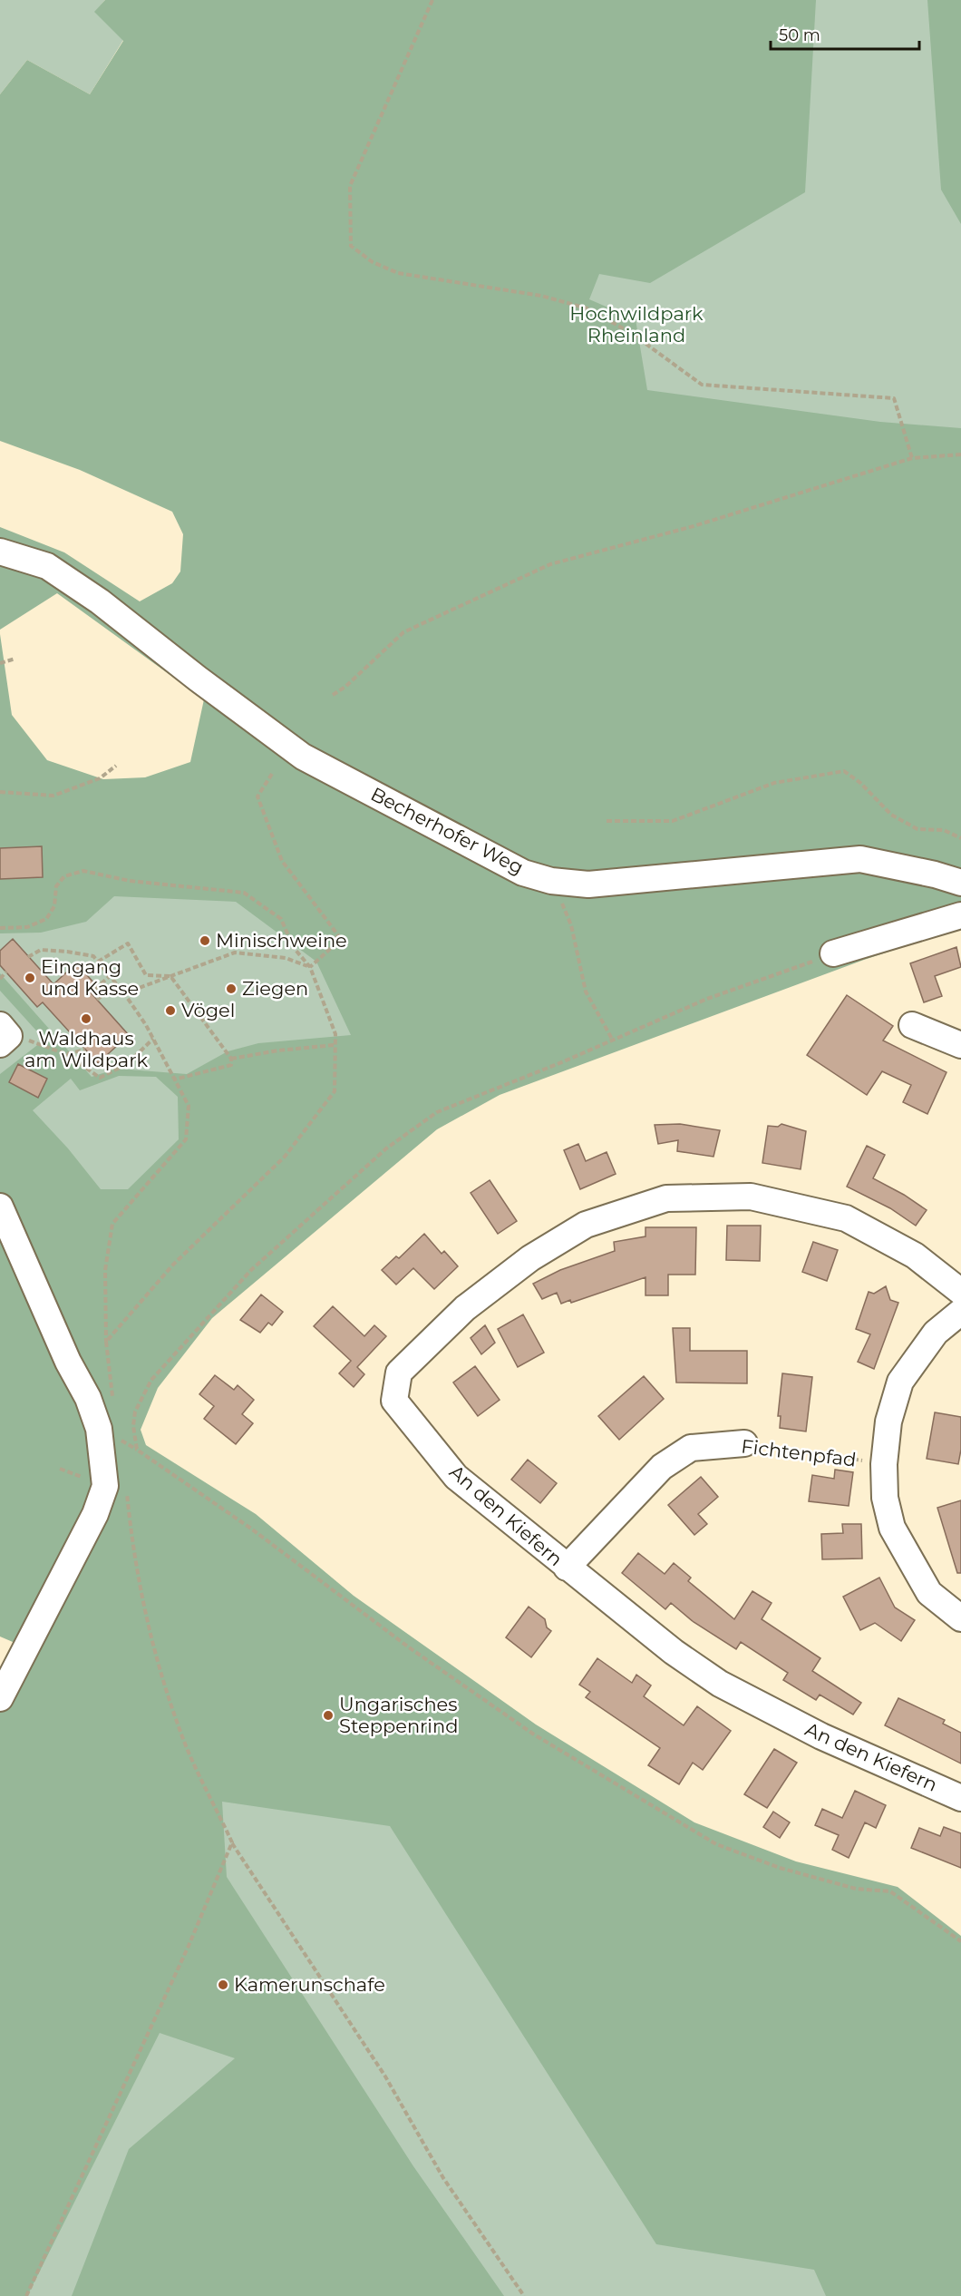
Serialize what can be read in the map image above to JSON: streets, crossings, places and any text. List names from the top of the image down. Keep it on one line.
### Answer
{"streets":{"street":["Becherhofer Weg","Fichtenpfad","An den Kiefern"]},"crossings":[["Fichtenpfad","An den Kiefern"]],"parks":["Hochwildpark Rheinland"],"places":["Minischweine","Eingang und Kasse","Ziegen","Vögel","Waldhaus am Wildpark","Ungarisches Steppenrind","Kamerunschafe"],"scale_bar":"50 m"}
